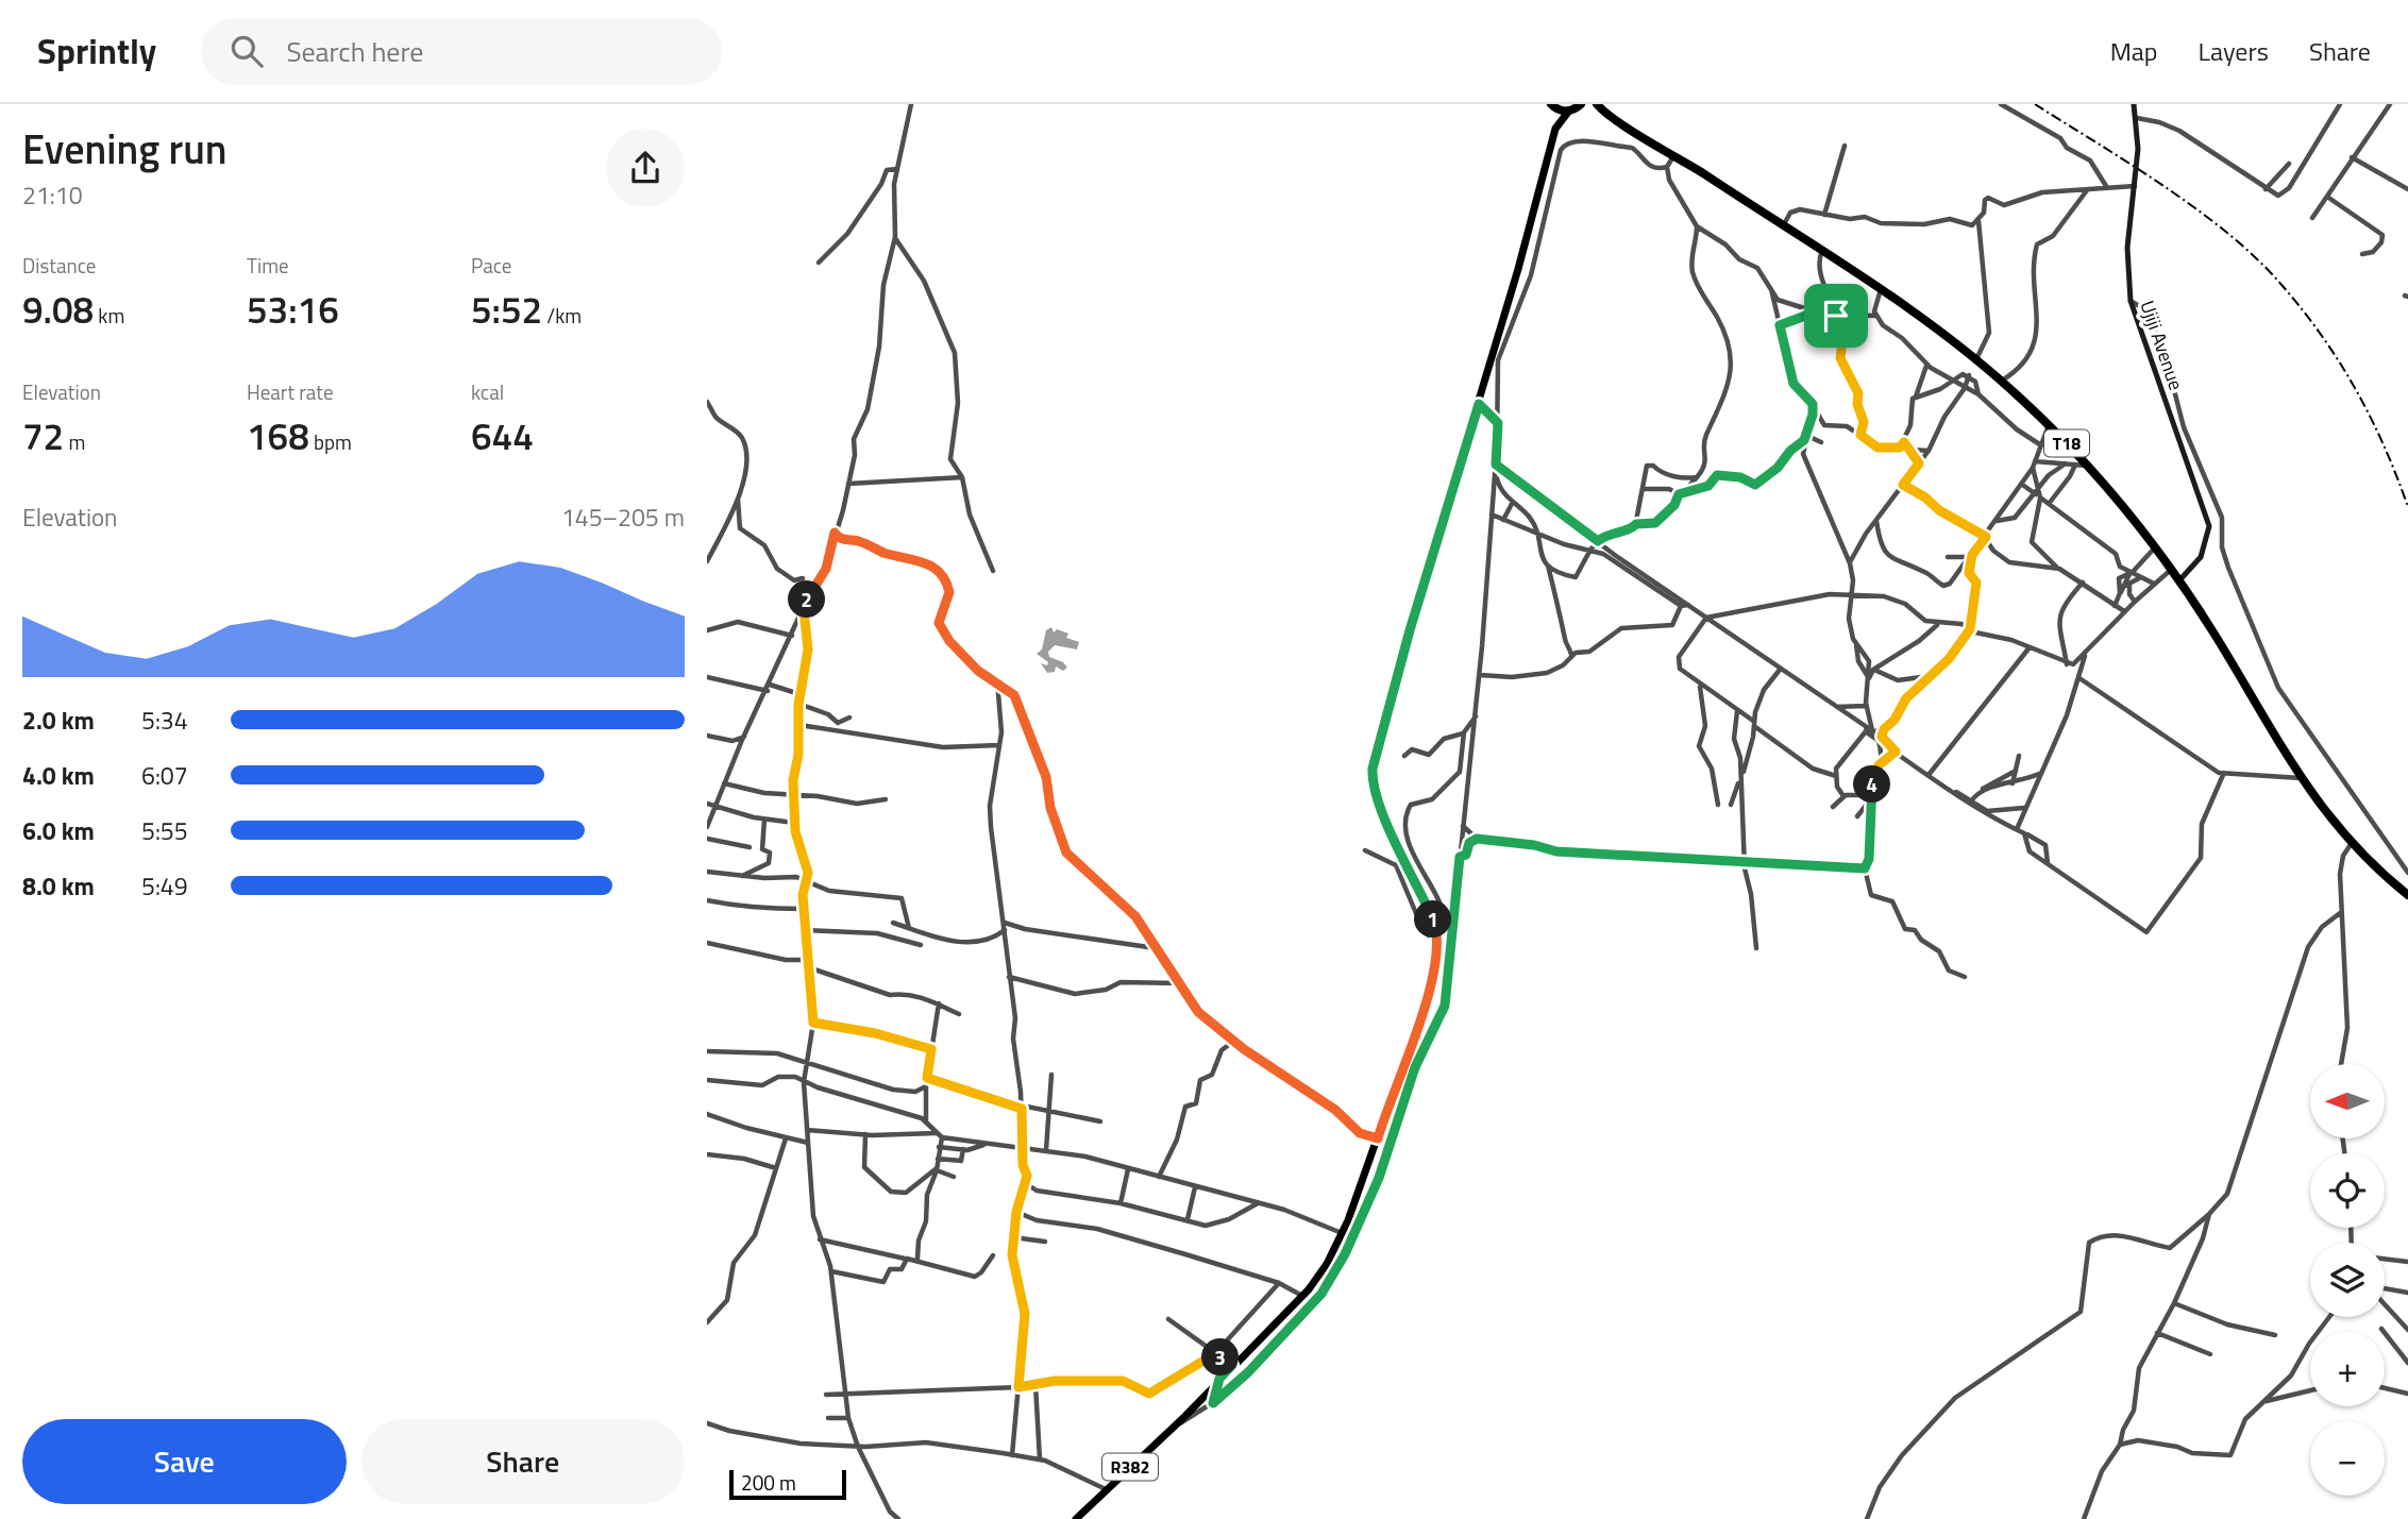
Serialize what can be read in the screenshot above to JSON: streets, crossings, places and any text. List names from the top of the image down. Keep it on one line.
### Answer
{"streets":{"highway":["T18","R382"],"main road":["Ujiji Avenue"]},"crossings":[["Ujiji Avenue","T18"],["T18","R382"]],"scale_bar":"200 m","north":"left","page":{"header":"Sprintly","search":"Search here","nav":["Map","Layers","Share"],"heading":["Evening run","21:10"],"stats":[["Distance","9.08 km"],["Time","53:16"],["Pace","5:52 /km"],["Elevation","72 m"],["Heart rate","168 bpm"],["kcal","644"]],"chart":["Elevation","145–205 m"],"pins":["2","4","1","3"],"list":[{"name":"2.0 km","note":"5:34"},{"name":"4.0 km","note":"6:07"},{"name":"6.0 km","note":"5:55"},{"name":"8.0 km","note":"5:49"}],"map_buttons":["+","−"],"buttons":["Save","Share"],"scale":"200 m"}}
